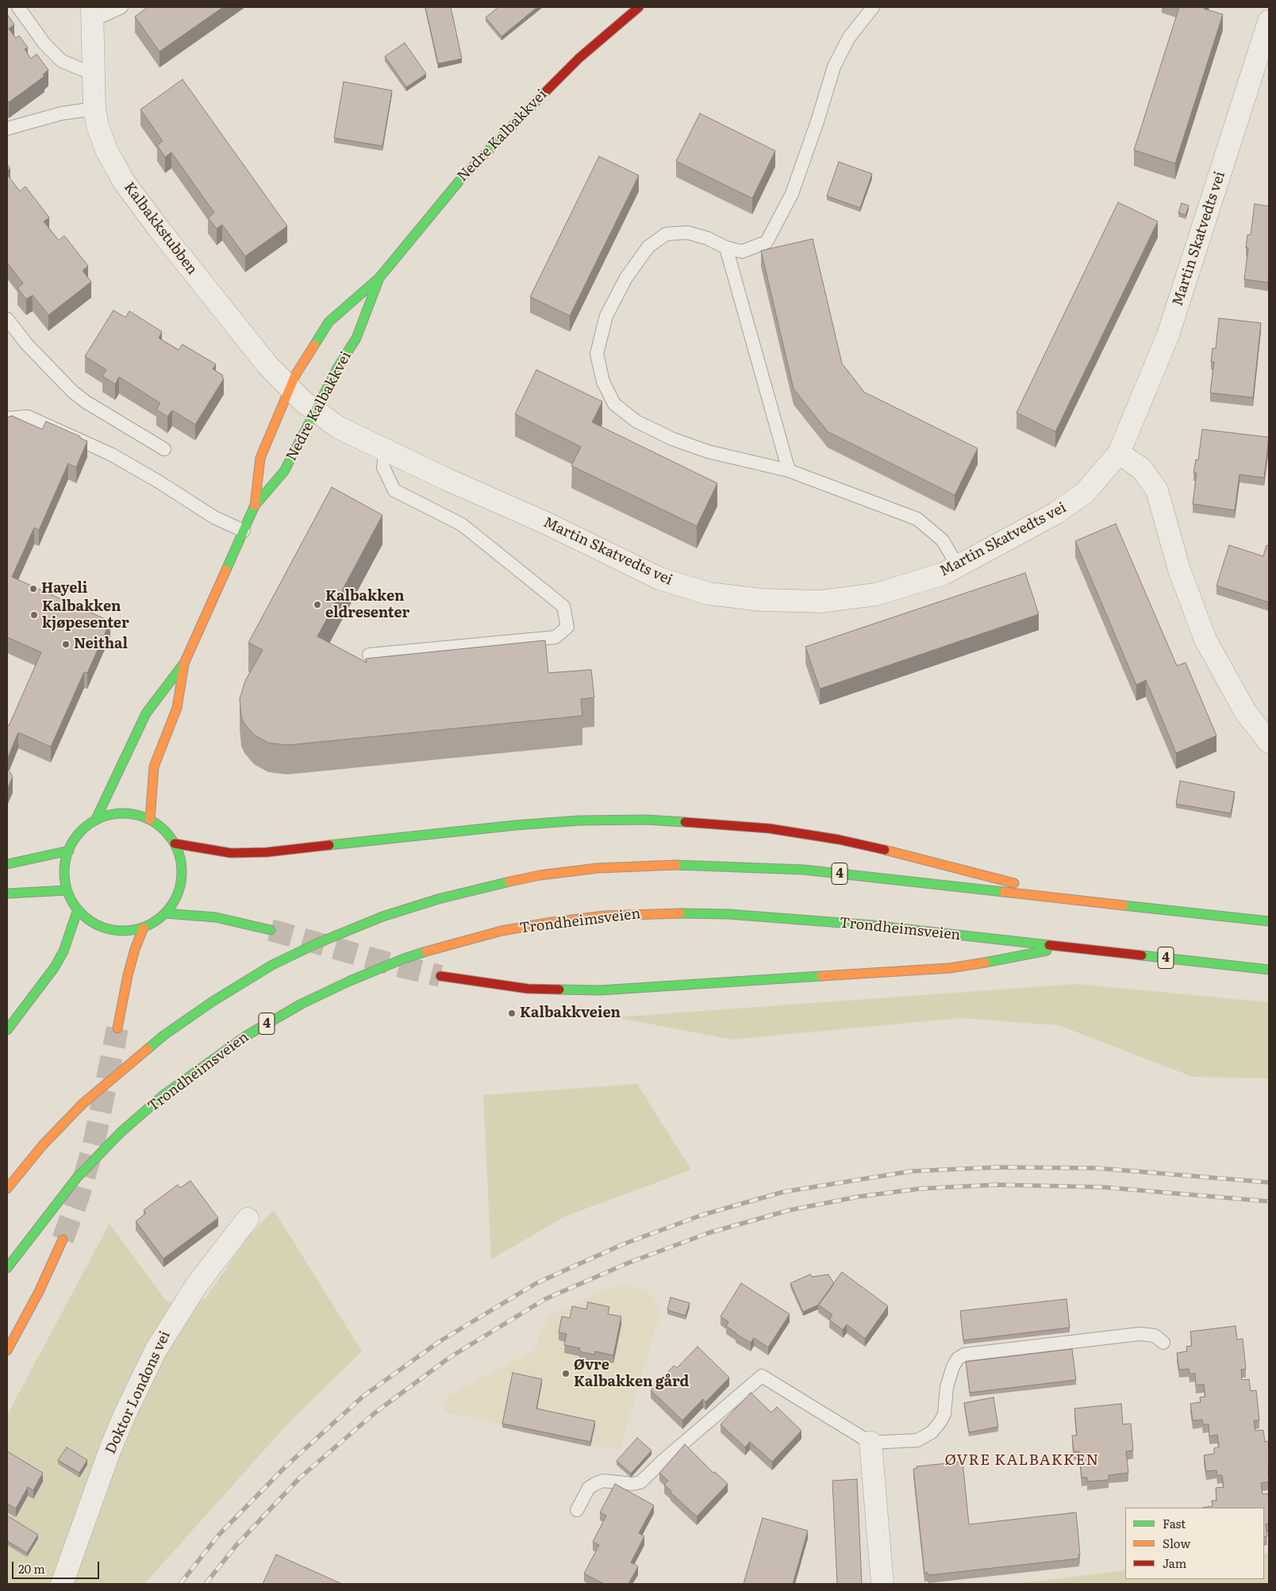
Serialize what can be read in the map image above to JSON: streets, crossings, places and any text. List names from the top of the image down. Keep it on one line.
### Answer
{"streets":{"main road":["Nedre Kalbakkvei","4","Trondheimsveien"],"street":["Kalbakkstubben","Martin Skatvedts vei","Doktor Londons vei"]},"crossings":[["Nedre Kalbakkvei","Kalbakkstubben"],["Nedre Kalbakkvei","Martin Skatvedts vei"],["Kalbakkstubben","Martin Skatvedts vei"]],"districts":["ØVRE KALBAKKEN"],"places":["Hayeli","Kalbakken eldresenter","Kalbakken kjøpesenter","Neithal","Kalbakkveien","Øvre Kalbakken gård"],"legend":["Fast","Slow","Jam"],"scale_bar":"20 m"}
